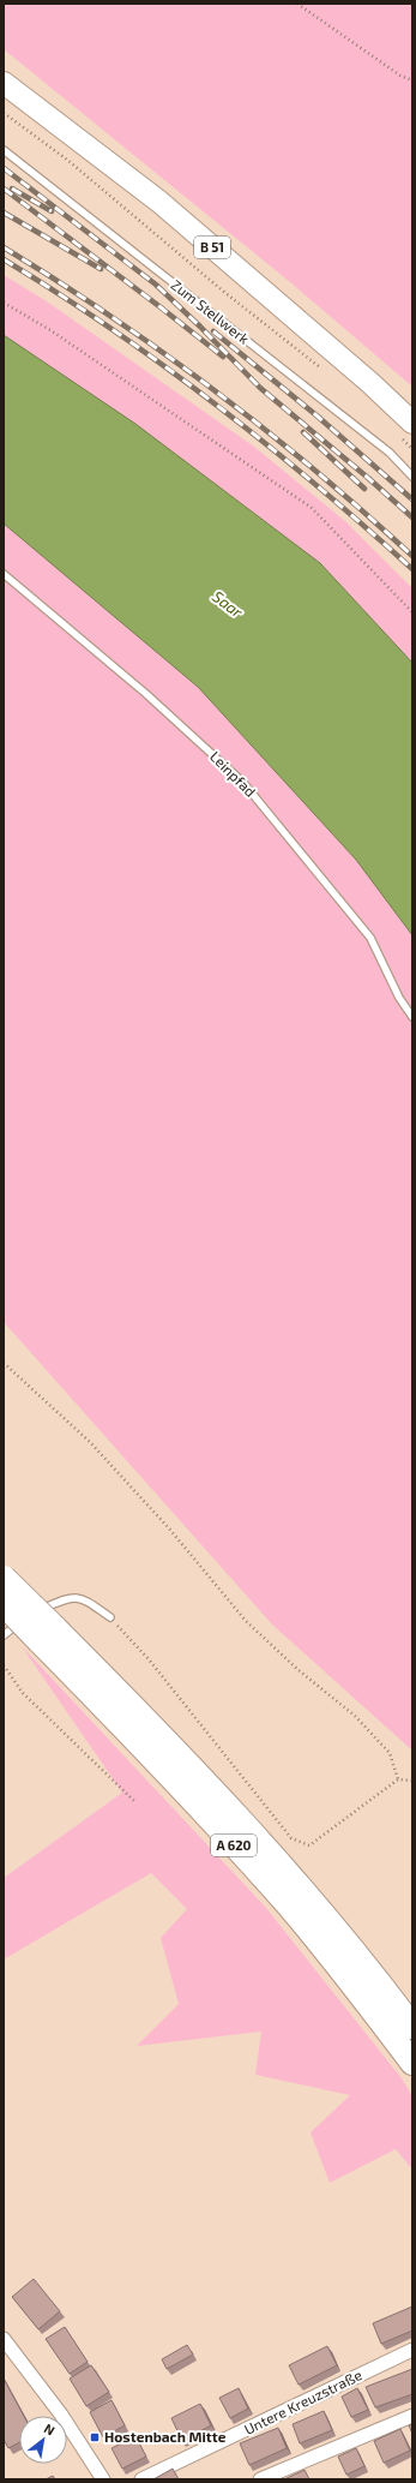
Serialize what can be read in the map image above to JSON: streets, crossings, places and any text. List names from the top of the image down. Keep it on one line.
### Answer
{"streets":{"highway":["A 620"],"main road":["B 51"],"street":["Untere Kreuzstraße"],"lane":["Zum Stellwerk","Leinpfad"]},"water":["Saar"],"places":{"transit":["Hostenbach Mitte"]},"north":"top right"}
